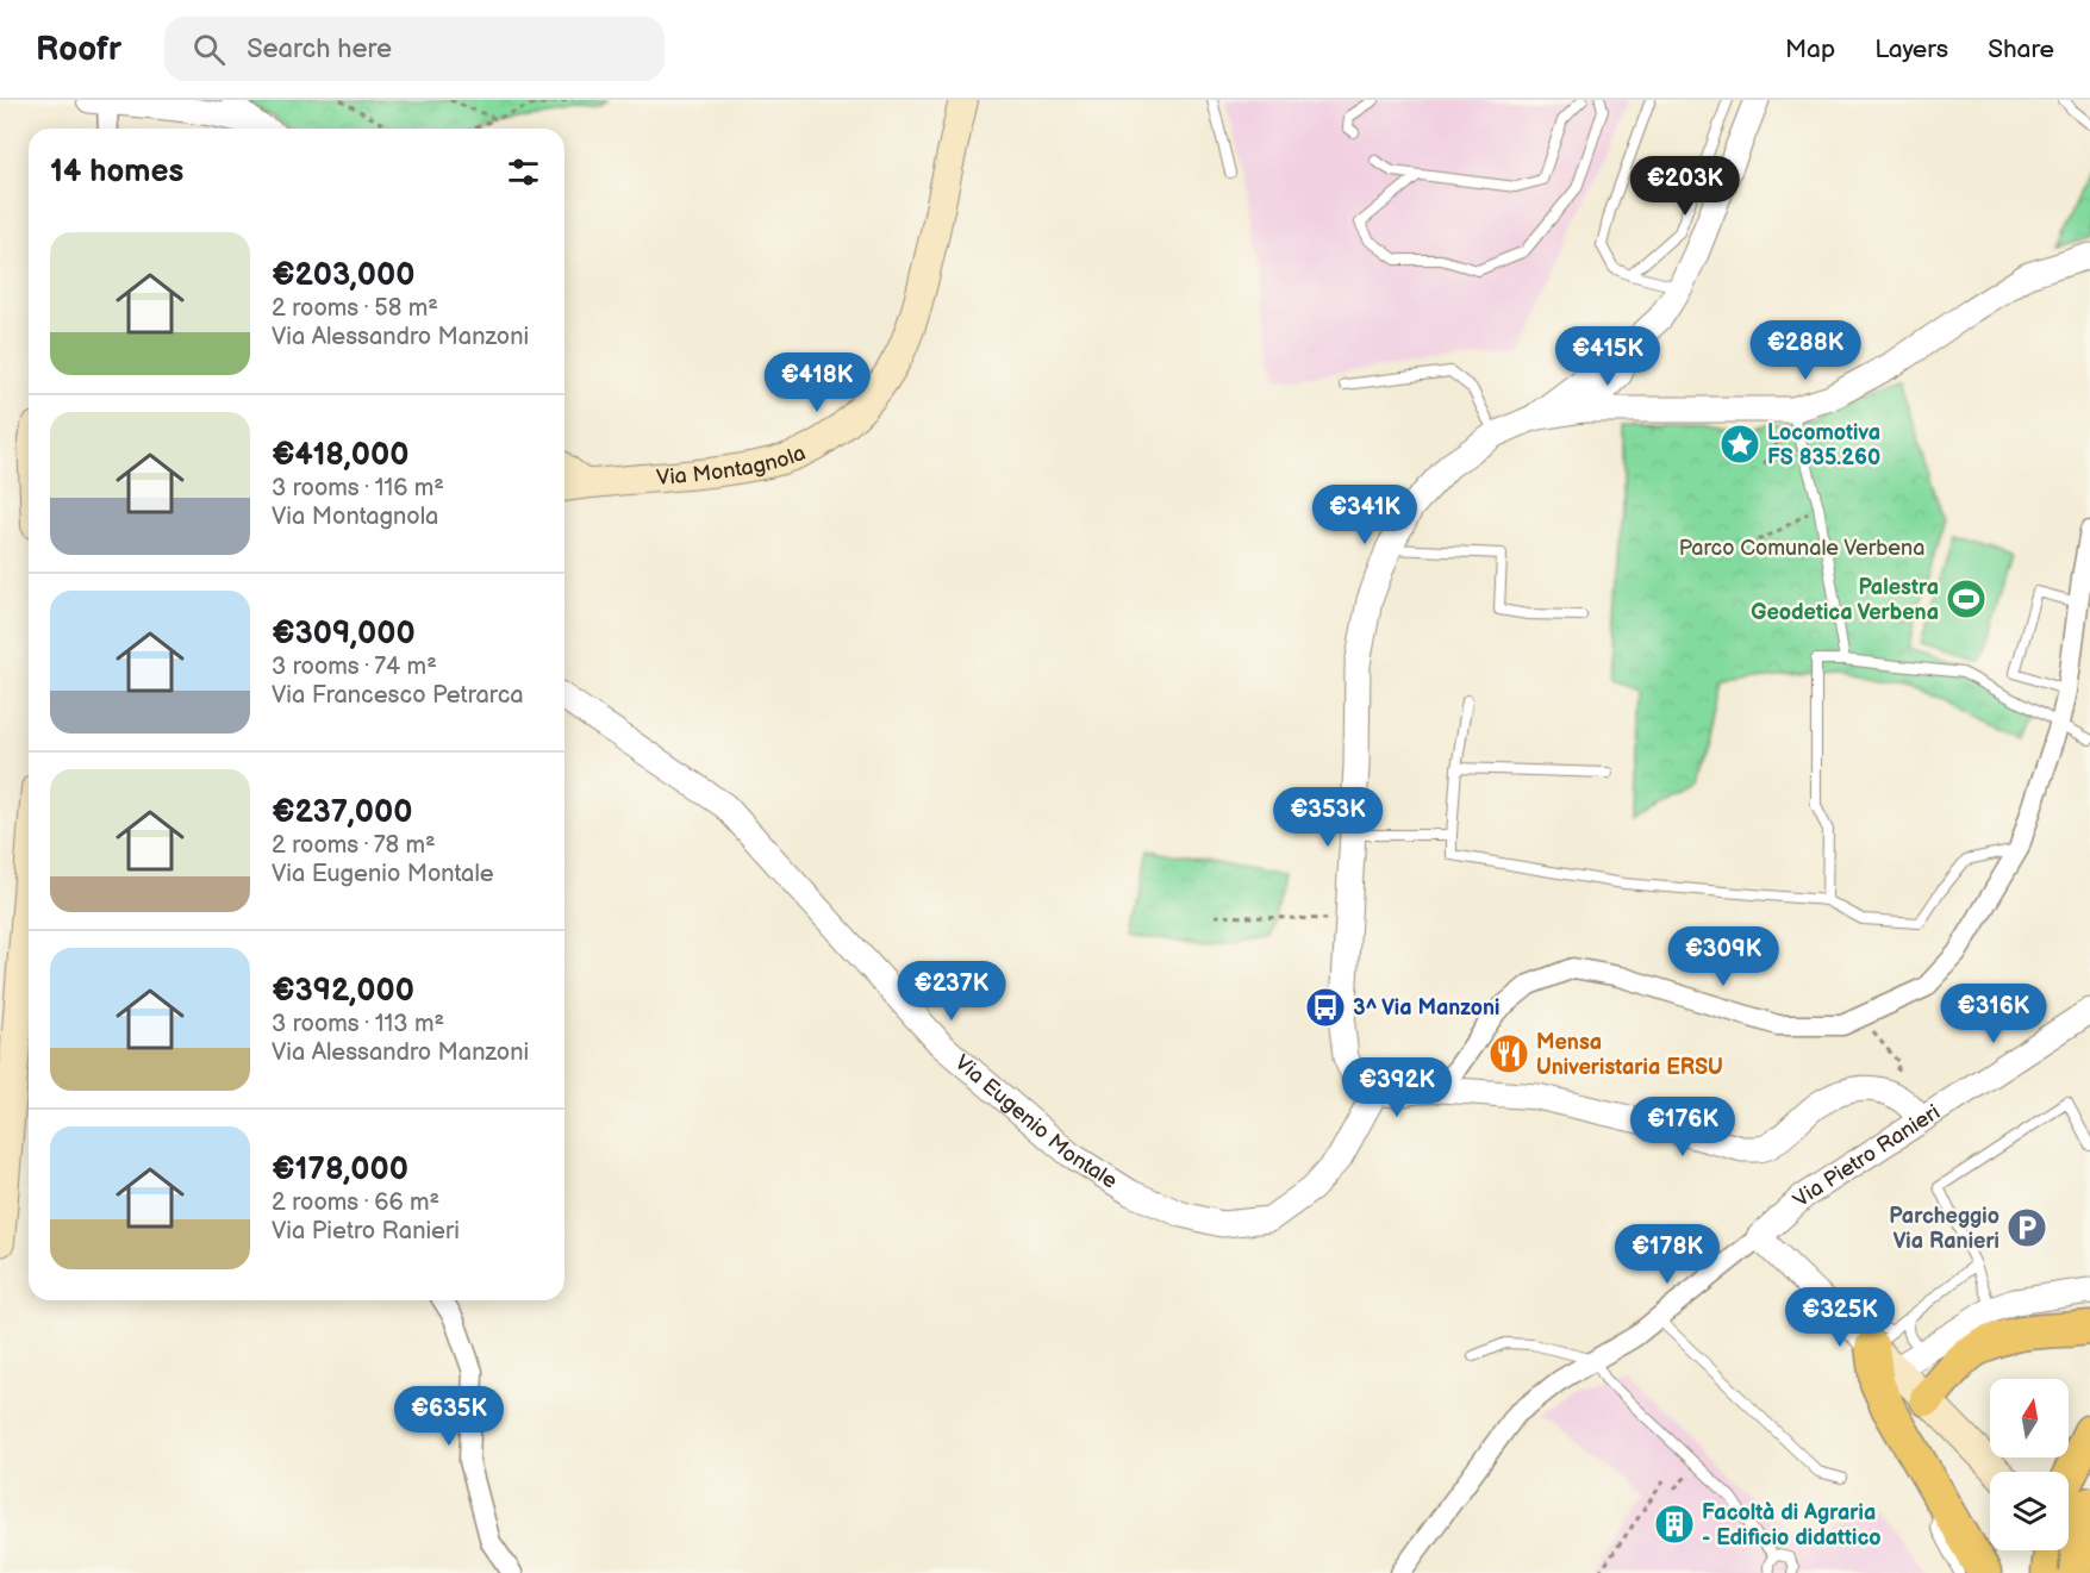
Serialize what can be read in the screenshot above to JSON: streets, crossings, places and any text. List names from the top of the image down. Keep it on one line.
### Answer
{"streets":{"main road":["Via Montagnola"],"street":["Via Eugenio Montale","Via Pietro Ranieri"]},"parks":["Parco Comunale Verbena"],"places":{"place":["Locomotiva FS 835.260"],"sports":["Palestra Geodetica Verbena"],"bus stop":["3^ Via Manzoni"],"restaurant":["Mensa Univeristaria ERSU"],"parking":["Parcheggio Via Ranieri"],"building":["Facoltà di Agraria - Edificio didattico"]},"north":"top","page":{"header":"Roofr","search":"Search here","nav":["Map","Layers","Share"],"heading":"14 homes","price":["€203K","€288K","€415K","€418K","€341K","€353K","€309K","€237K","€316K","€392K","€176K","€178K","€325K","€635K"],"list":[{"name":"€203,000","note":"2 rooms · 58 m² · Via Alessandro Manzoni"},{"name":"€418,000","note":"3 rooms · 116 m² · Via Montagnola"},{"name":"€309,000","note":"3 rooms · 74 m² · Via Francesco Petrarca"},{"name":"€237,000","note":"2 rooms · 78 m² · Via Eugenio Montale"},{"name":"€392,000","note":"3 rooms · 113 m² · Via Alessandro Manzoni"},{"name":"€178,000","note":"2 rooms · 66 m² · Via Pietro Ranieri"}]}}
